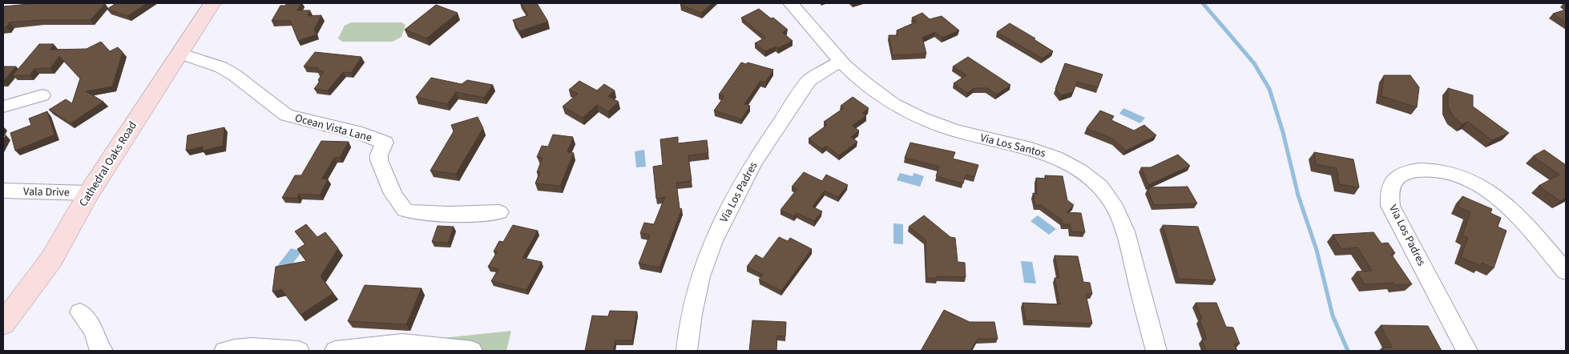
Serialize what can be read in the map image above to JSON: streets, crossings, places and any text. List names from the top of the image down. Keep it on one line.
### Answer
{"streets":{"main road":["Cathedral Oaks Road"],"street":["Ocean Vista Lane","Via Los Santos","Vala Drive","Via Los Padres"]},"crossings":[["Ocean Vista Lane","Cathedral Oaks Road"],["Via Los Santos","Via Los Padres"],["Cathedral Oaks Road","Vala Drive"]]}
